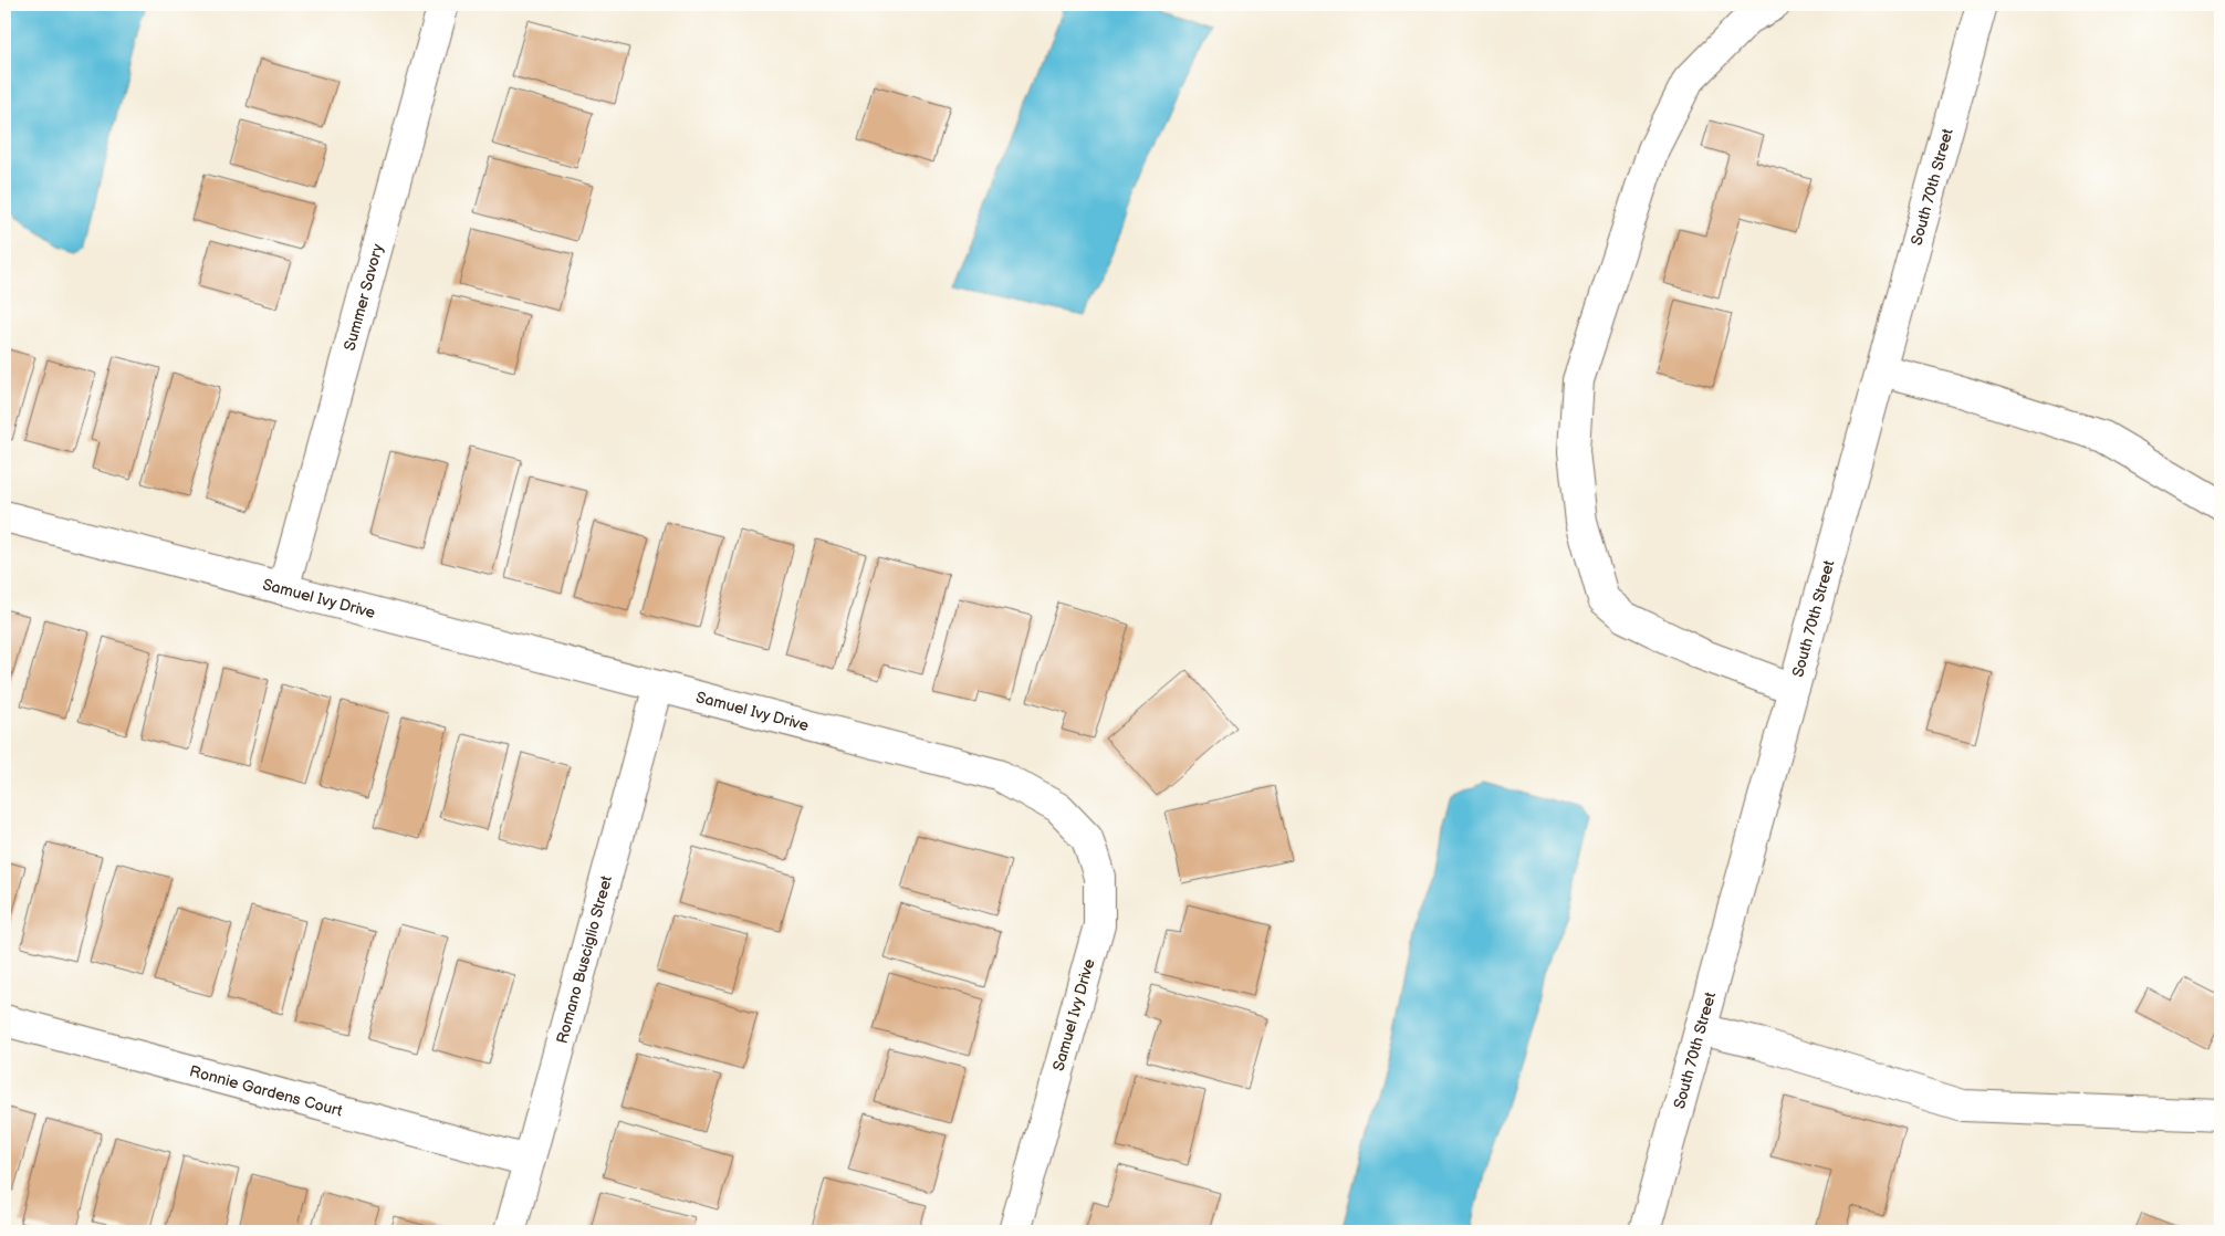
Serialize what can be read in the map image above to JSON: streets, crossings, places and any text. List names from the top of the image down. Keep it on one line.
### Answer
{"streets":{"street":["South 70th Street","Summer Savory","Samuel Ivy Drive","Romano Busciglio Street","Ronnie Gardens Court"]},"crossings":[["Summer Savory","Samuel Ivy Drive"],["Samuel Ivy Drive","Romano Busciglio Street"],["Romano Busciglio Street","Ronnie Gardens Court"]]}
